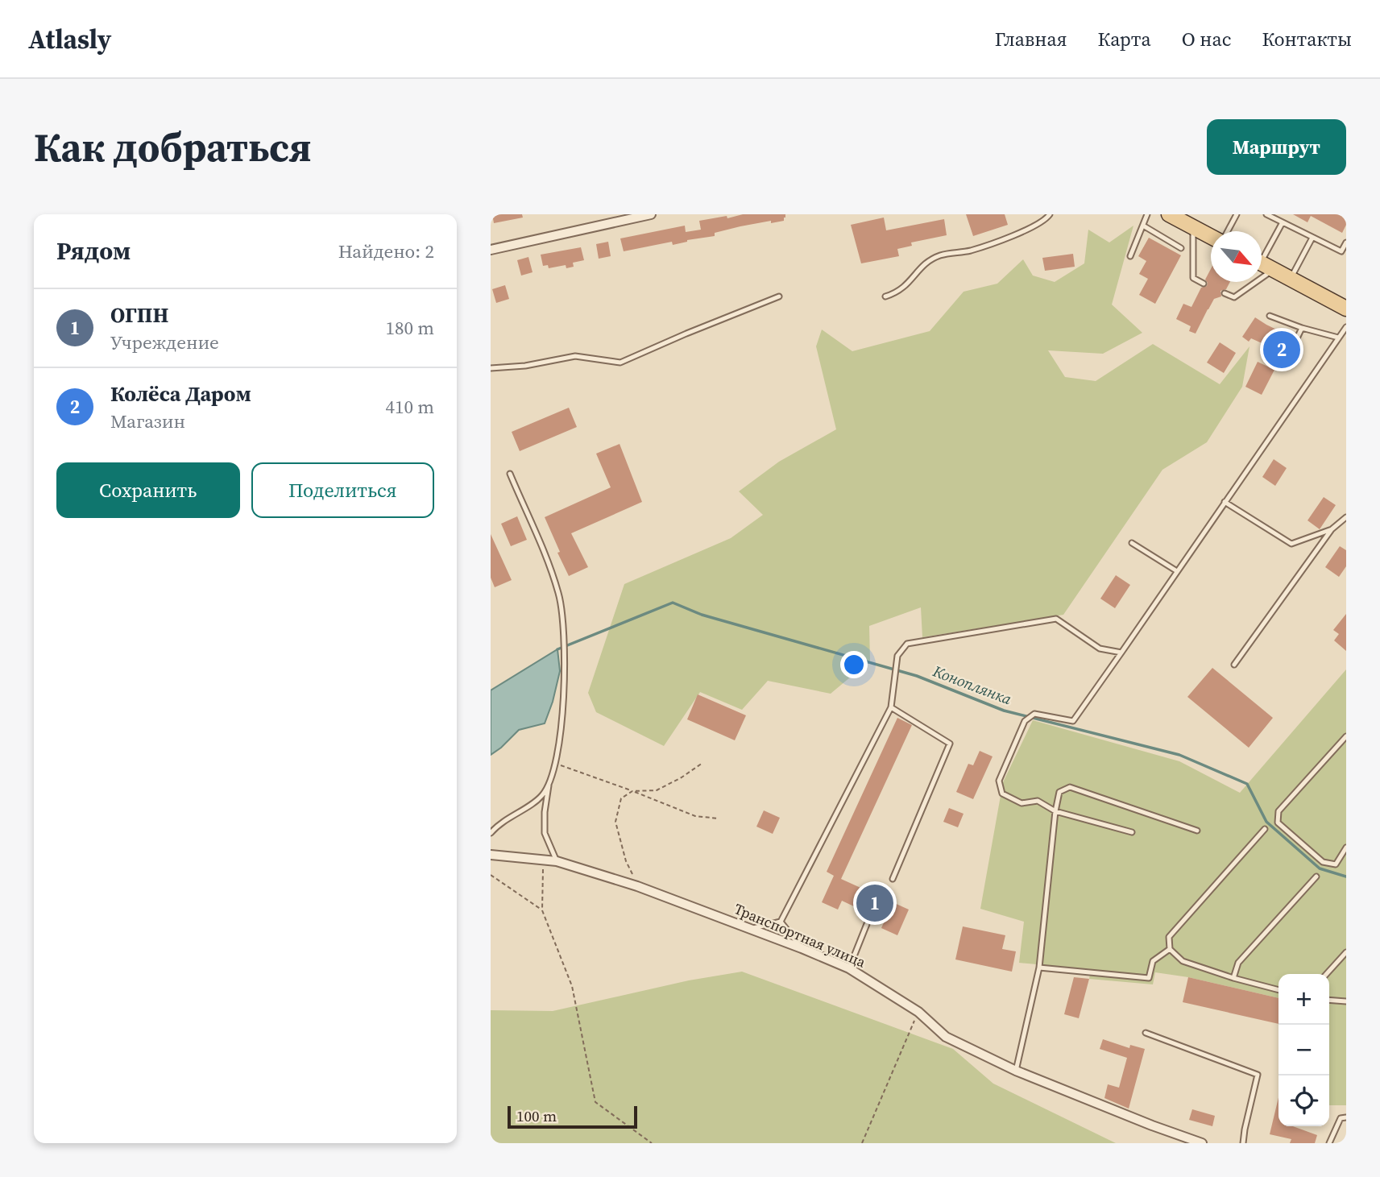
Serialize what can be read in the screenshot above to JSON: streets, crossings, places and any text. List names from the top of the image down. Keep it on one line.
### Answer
{"streets":{"street":["Транспортная улица"]},"water":["Коноплянка"],"scale_bar":"100 m","north":"bottom right","page":{"header":"Atlasly","nav":["Главная","Карта","О нас","Контакты"],"buttons":["Маршрут",["Сохранить","Поделиться"]],"title":"Как добраться","heading":["Рядом","Найдено: 2"],"list":[{"mark":"1","name":"ОГПН","note":"Учреждение","value":"180 m"},{"mark":"2","name":"Колёса Даром","note":"Магазин","value":"410 m"}],"pins":["2","1"],"map_buttons":["+","−"],"scale":"100 m"}}
